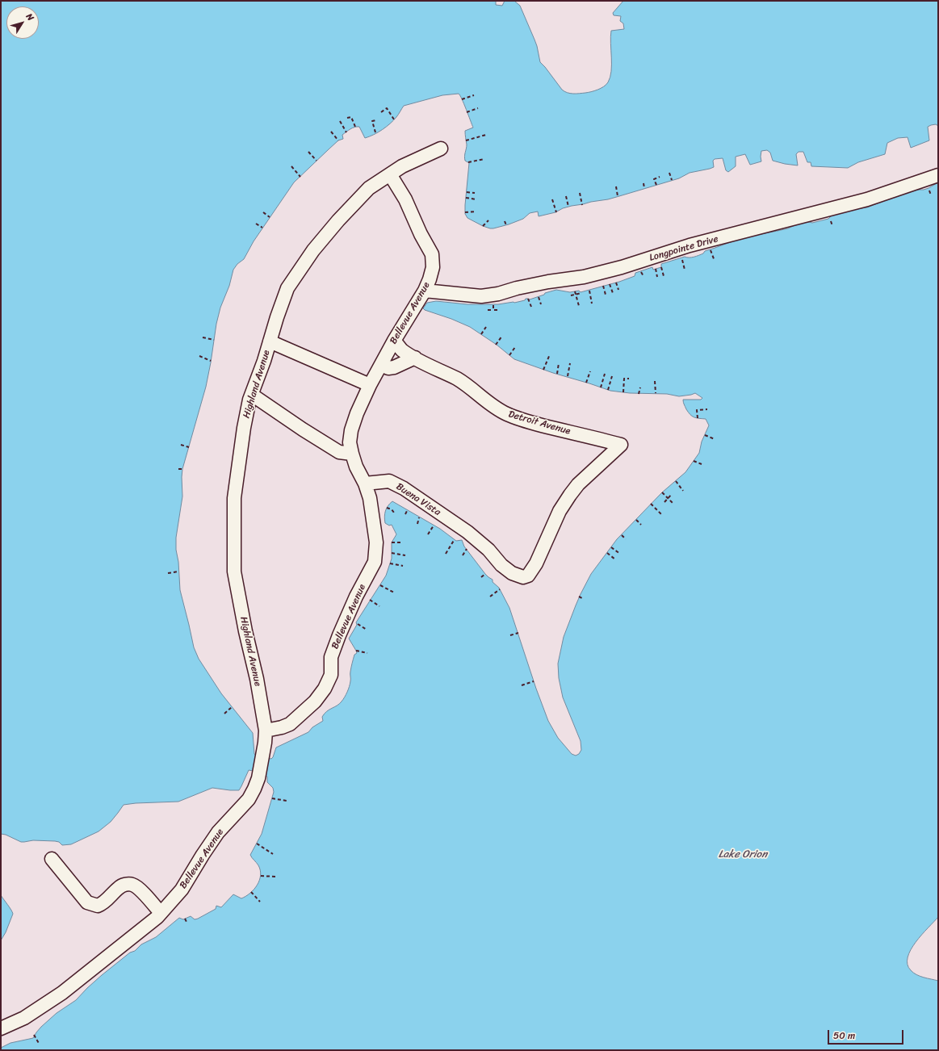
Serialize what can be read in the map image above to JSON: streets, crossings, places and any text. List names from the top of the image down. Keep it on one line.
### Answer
{"streets":{"street":["Longpointe Drive","Bellevue Avenue","Highland Avenue","Detroit Avenue","Buena Vista"]},"crossings":[["Longpointe Drive","Bellevue Avenue"],["Bellevue Avenue","Highland Avenue"],["Bellevue Avenue","Detroit Avenue"],["Bellevue Avenue","Buena Vista"],["Detroit Avenue","Buena Vista"]],"water":["Lake Orion"],"scale_bar":"50 m","north":"top right"}
